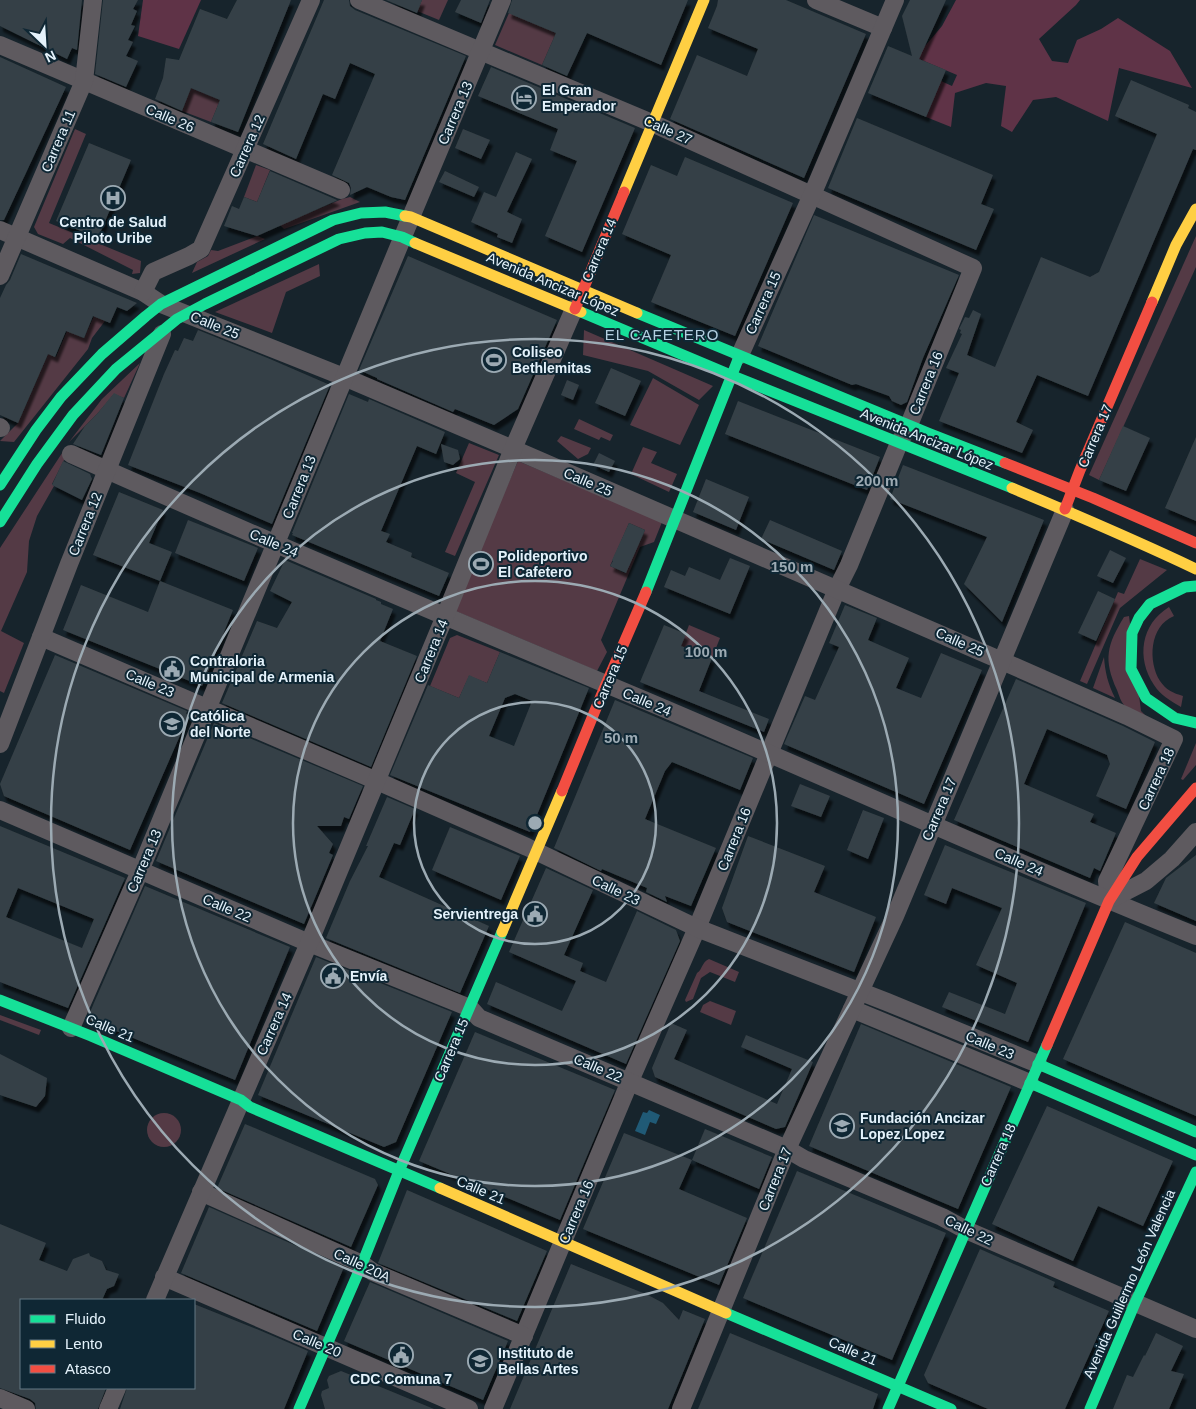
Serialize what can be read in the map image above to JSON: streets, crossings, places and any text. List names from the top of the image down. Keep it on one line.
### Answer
{"streets":{"main road":["Carrera 14","Avenida Ancizar López","Carrera 15","Carrera 17","Calle 23","Carrera 18","Calle 21","Avenida Guillermo León Valencia"],"street":["Carrera 13","Calle 26","Calle 27","Carrera 11","Carrera 12","Calle 25","Carrera 16","Calle 24","Calle 22","Calle 20A","Calle 20"]},"crossings":[["Carrera 13","Calle 27"],["Carrera 13","Avenida Ancizar López"],["Carrera 13","Calle 25"],["Carrera 13","Calle 24"],["Carrera 13","Calle 23"],["Carrera 13","Calle 22"],["Carrera 13","Calle 21"],["Calle 26","Carrera 11"],["Calle 26","Carrera 12"],["Calle 27","Carrera 14"],["Calle 27","Carrera 15"],["Calle 27","Carrera 16"],["Carrera 11","Calle 25"],["Carrera 12","Avenida Ancizar López"],["Carrera 12","Calle 25"],["Carrera 12","Calle 24"],["Carrera 12","Calle 23"],["Carrera 14","Avenida Ancizar López"],["Carrera 14","Calle 25"],["Carrera 14","Calle 24"],["Carrera 14","Calle 23"],["Carrera 14","Calle 22"],["Carrera 14","Calle 21"],["Carrera 14","Calle 20A"],["Carrera 14","Calle 20"],["Avenida Ancizar López","Carrera 15"],["Avenida Ancizar López","Calle 25"],["Avenida Ancizar López","Carrera 16"],["Avenida Ancizar López","Carrera 17"],["Carrera 15","Calle 25"],["Carrera 15","Calle 24"],["Carrera 15","Calle 23"],["Carrera 15","Calle 22"],["Carrera 15","Calle 21"],["Carrera 15","Calle 20A"],["Carrera 15","Calle 20"],["Calle 25","Carrera 16"],["Calle 25","Carrera 17"],["Calle 25","Carrera 18"],["Carrera 16","Calle 24"],["Carrera 16","Calle 23"],["Carrera 16","Calle 22"],["Carrera 16","Calle 21"],["Carrera 16","Calle 20A"],["Carrera 17","Calle 24"],["Carrera 17","Calle 23"],["Carrera 17","Calle 22"],["Carrera 17","Calle 21"],["Calle 24","Carrera 18"],["Calle 23","Carrera 18"],["Carrera 18","Calle 22"],["Carrera 18","Calle 21"],["Calle 22","Avenida Guillermo León Valencia"]],"districts":["EL CAFETERO"],"places":{"hotel":["El Gran Emperador"],"hospital":["Centro de Salud Piloto Uribe"],"sports":["Coliseo Bethlemitas","Polideportivo El Cafetero"],"public building":["Contraloria Municipal de Armenia","Servientrega","Envía","CDC Comuna 7"],"school or university":["Católica del Norte","Fundación Ancizar Lopez Lopez","Instituto de Bellas Artes"]},"legend":["Fluido","Lento","Atasco"],"north":"bottom right","rings":["200 m","150 m","100 m","50 m"]}
